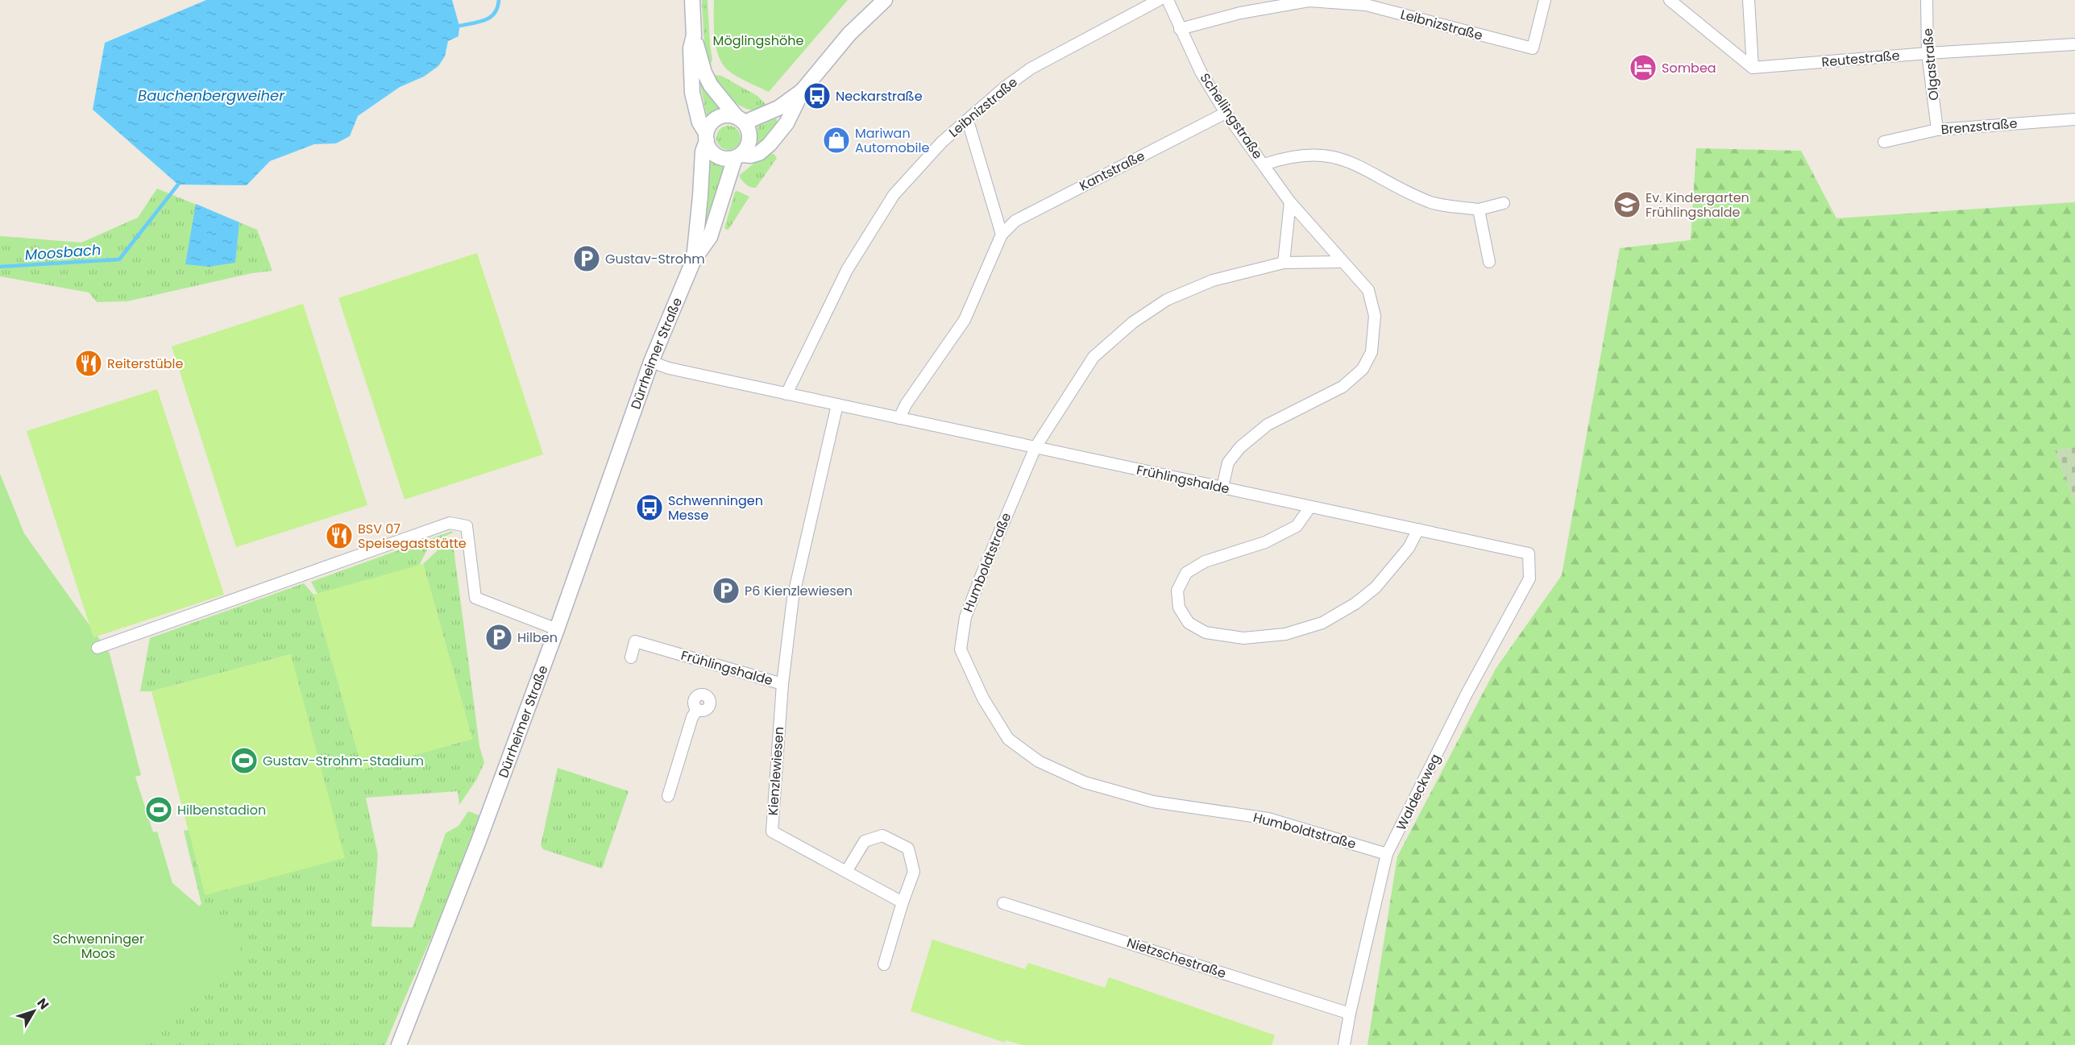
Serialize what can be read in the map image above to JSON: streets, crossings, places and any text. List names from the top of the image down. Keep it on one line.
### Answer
{"streets":{"main road":["Dürrheimer Straße"],"street":["Leibnizstraße","Reutestraße","Olgastraße","Schellingstraße","Brenzstraße","Kantstraße","Frühlingshalde","Humboldtstraße","Kienzlewiesen","Waldeckweg","Nietzschestraße"]},"crossings":[["Leibnizstraße","Schellingstraße"],["Leibnizstraße","Frühlingshalde"],["Reutestraße","Olgastraße"],["Olgastraße","Brenzstraße"],["Schellingstraße","Kantstraße"],["Schellingstraße","Frühlingshalde"],["Kantstraße","Frühlingshalde"],["Dürrheimer Straße","Frühlingshalde"],["Frühlingshalde","Humboldtstraße"],["Frühlingshalde","Kienzlewiesen"],["Frühlingshalde","Waldeckweg"],["Humboldtstraße","Waldeckweg"],["Waldeckweg","Nietzschestraße"]],"water":["Bauchenbergweiher","Moosbach"],"parks":["Möglingshöhe","Schwenninger Moos"],"places":{"hotel":["Sombea"],"bus stop":["Neckarstraße","Schwenningen Messe"],"shop":["Mariwan Automobile"],"school or university":["Ev. Kindergarten Frühlingshalde"],"parking":["Gustav-Strohm","P6 Kienzlewiesen","Hilben"],"restaurant":["Reiterstüble","BSV 07 Speisegaststätte"],"sports":["Gustav-Strohm-Stadium","Hilbenstadion"]},"north":"top right"}
